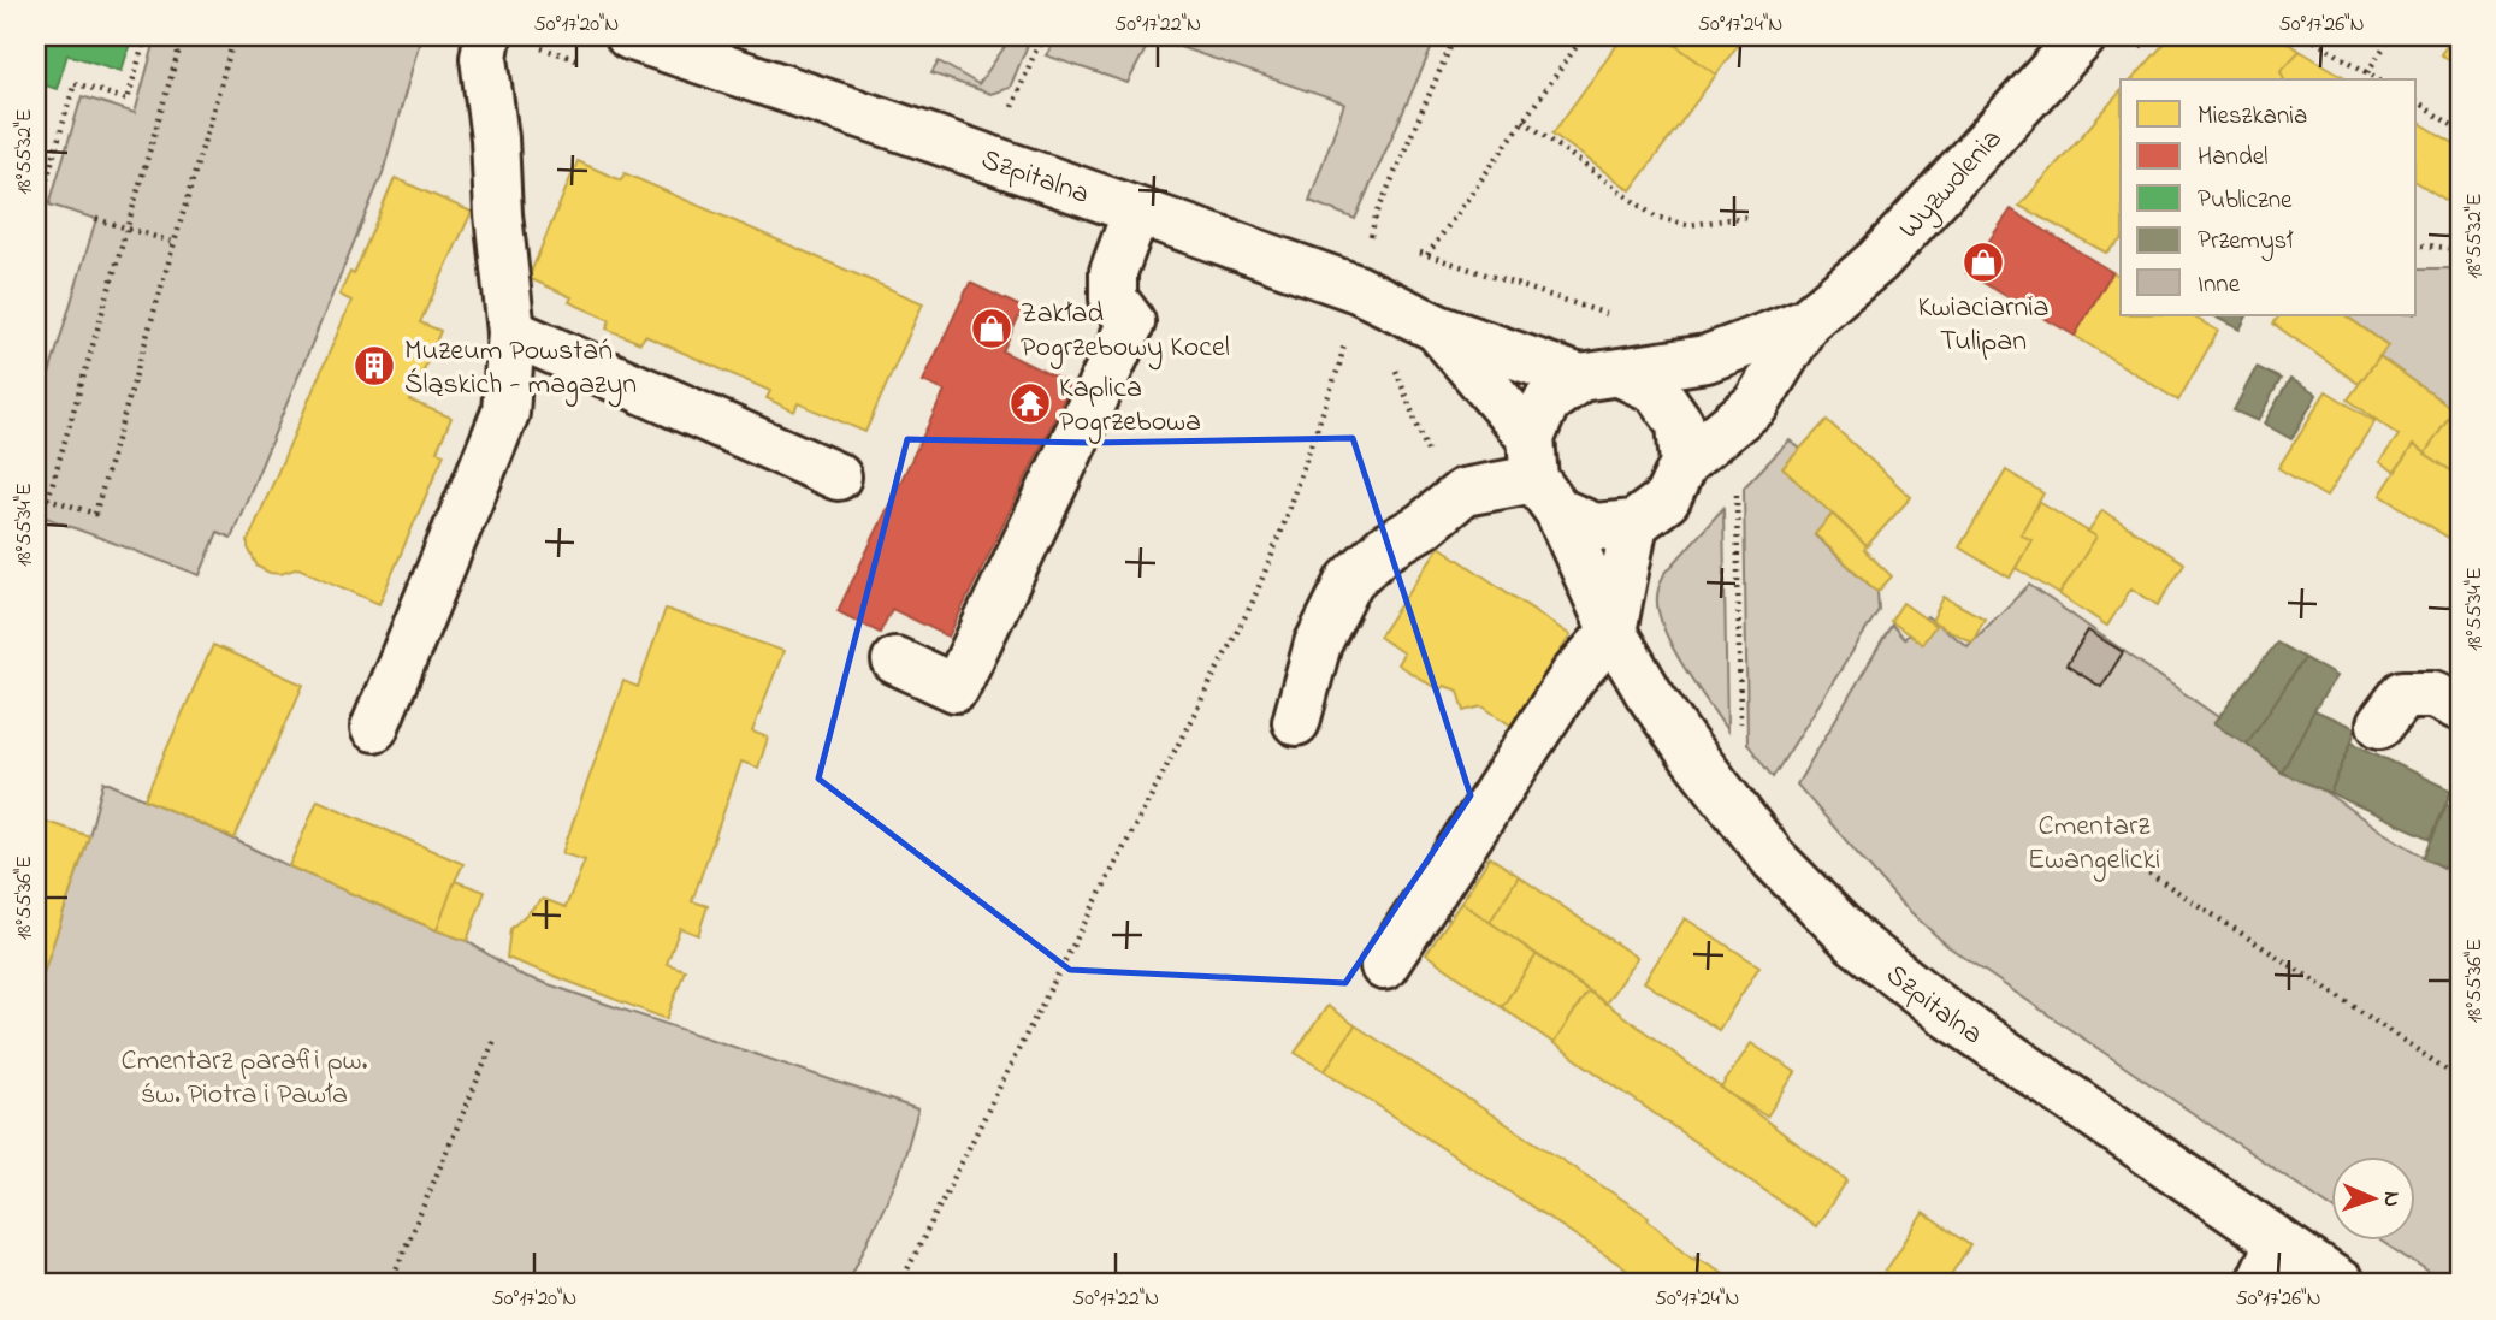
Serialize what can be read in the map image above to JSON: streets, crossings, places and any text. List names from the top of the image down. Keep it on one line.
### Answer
{"streets":{"street":["Szpitalna","Wyzwolenia"]},"crossings":[["Szpitalna","Wyzwolenia"]],"parks":["Cmentarz Ewangelicki","Cmentarz parafii pw. św. Piotra i Pawła"],"places":{"shop":["Kwiaciarnia Tulipan","Zakład Pogrzebowy Kocel"],"building":["Muzeum Powstań Śląskich - magazyn"],"temple":["Kaplica Pogrzebowa"]},"legend":["Mieszkania","Handel","Publiczne","Przemysł","Inne"],"north":"right","coordinates":["50°17'20\"N","50°17'22\"N","50°17'24\"N","50°17'26\"N","18°55'32\"E","18°55'34\"E","18°55'36\"E"]}
